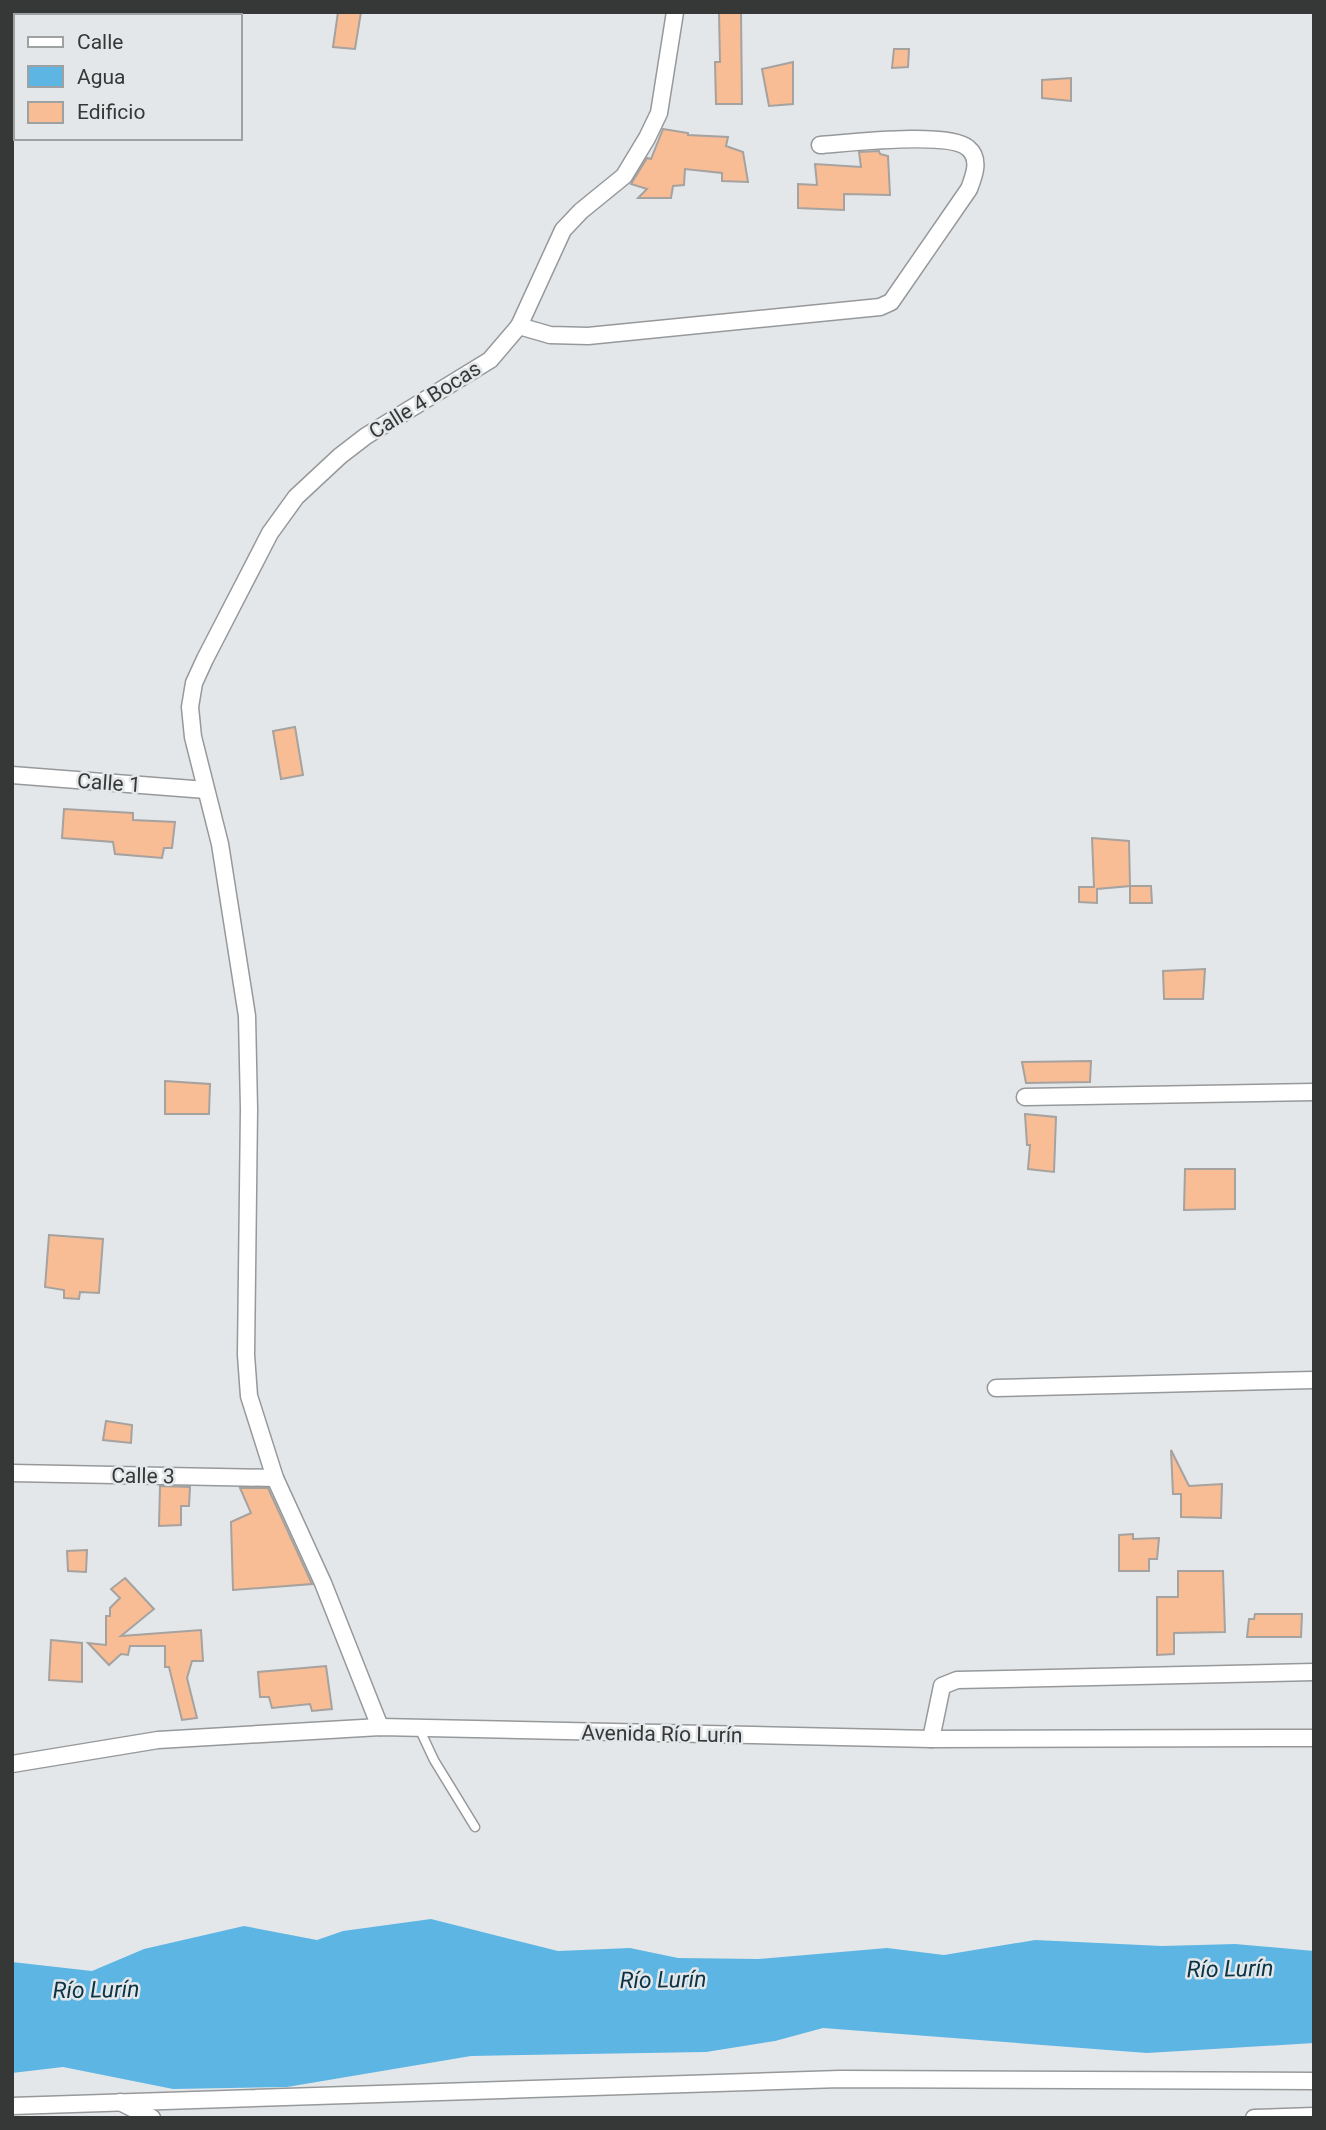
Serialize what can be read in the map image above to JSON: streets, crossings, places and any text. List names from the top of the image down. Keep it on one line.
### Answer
{"streets":{"street":["Calle 4 Bocas","Calle 1","Calle 3","Avenida Río Lurín"]},"crossings":[["Calle 4 Bocas","Calle 1"],["Calle 4 Bocas","Calle 3"],["Calle 4 Bocas","Avenida Río Lurín"]],"water":["Río Lurín"],"legend":["Calle","Agua","Edificio"]}
